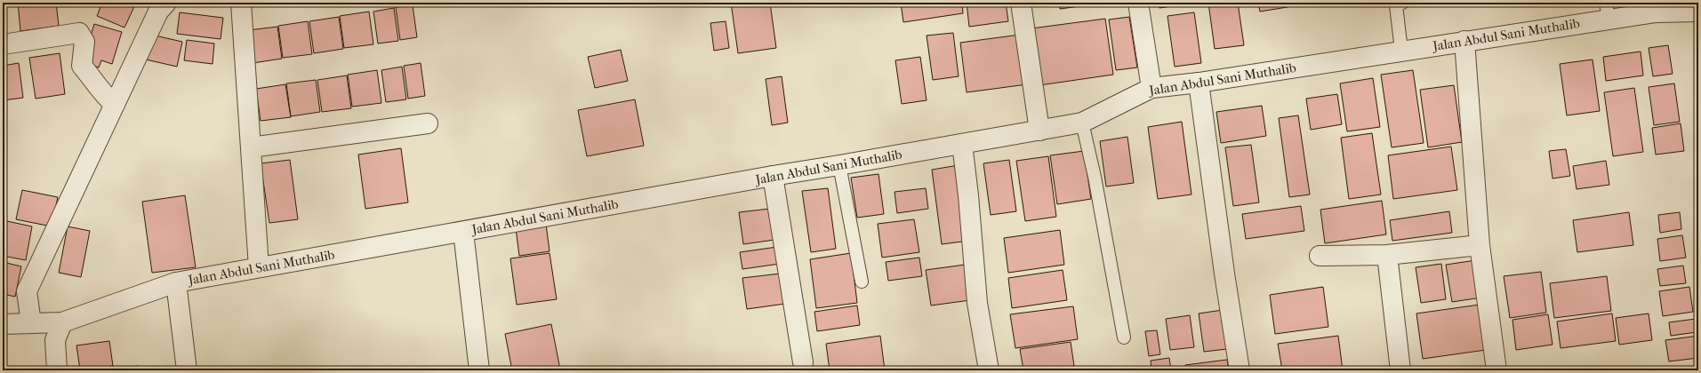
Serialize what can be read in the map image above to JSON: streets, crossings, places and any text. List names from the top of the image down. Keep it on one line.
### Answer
{"streets":{"street":["Jalan Abdul Sani Muthalib"]}}
